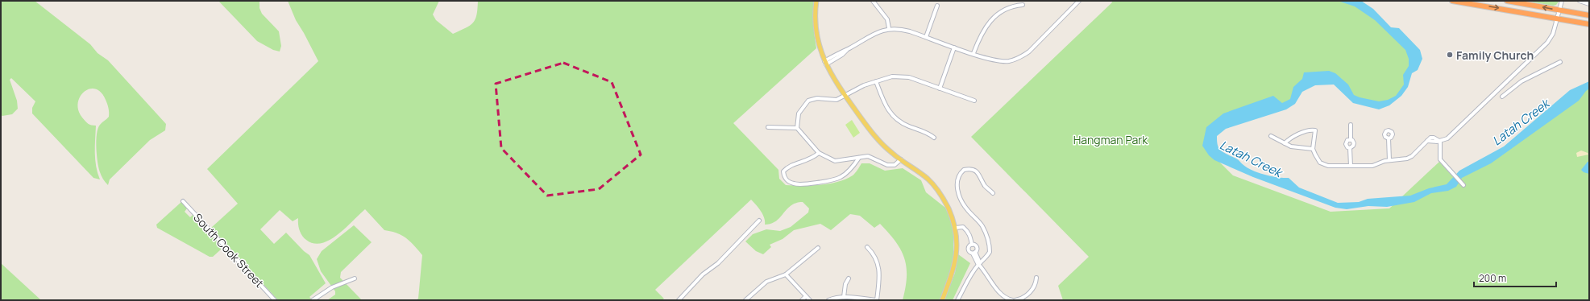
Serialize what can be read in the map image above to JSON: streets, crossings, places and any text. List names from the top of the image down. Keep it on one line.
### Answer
{"streets":{"street":["South Cook Street"]},"water":["Latah Creek"],"parks":["Hangman Park"],"places":["Family Church"],"scale_bar":"200 m"}
